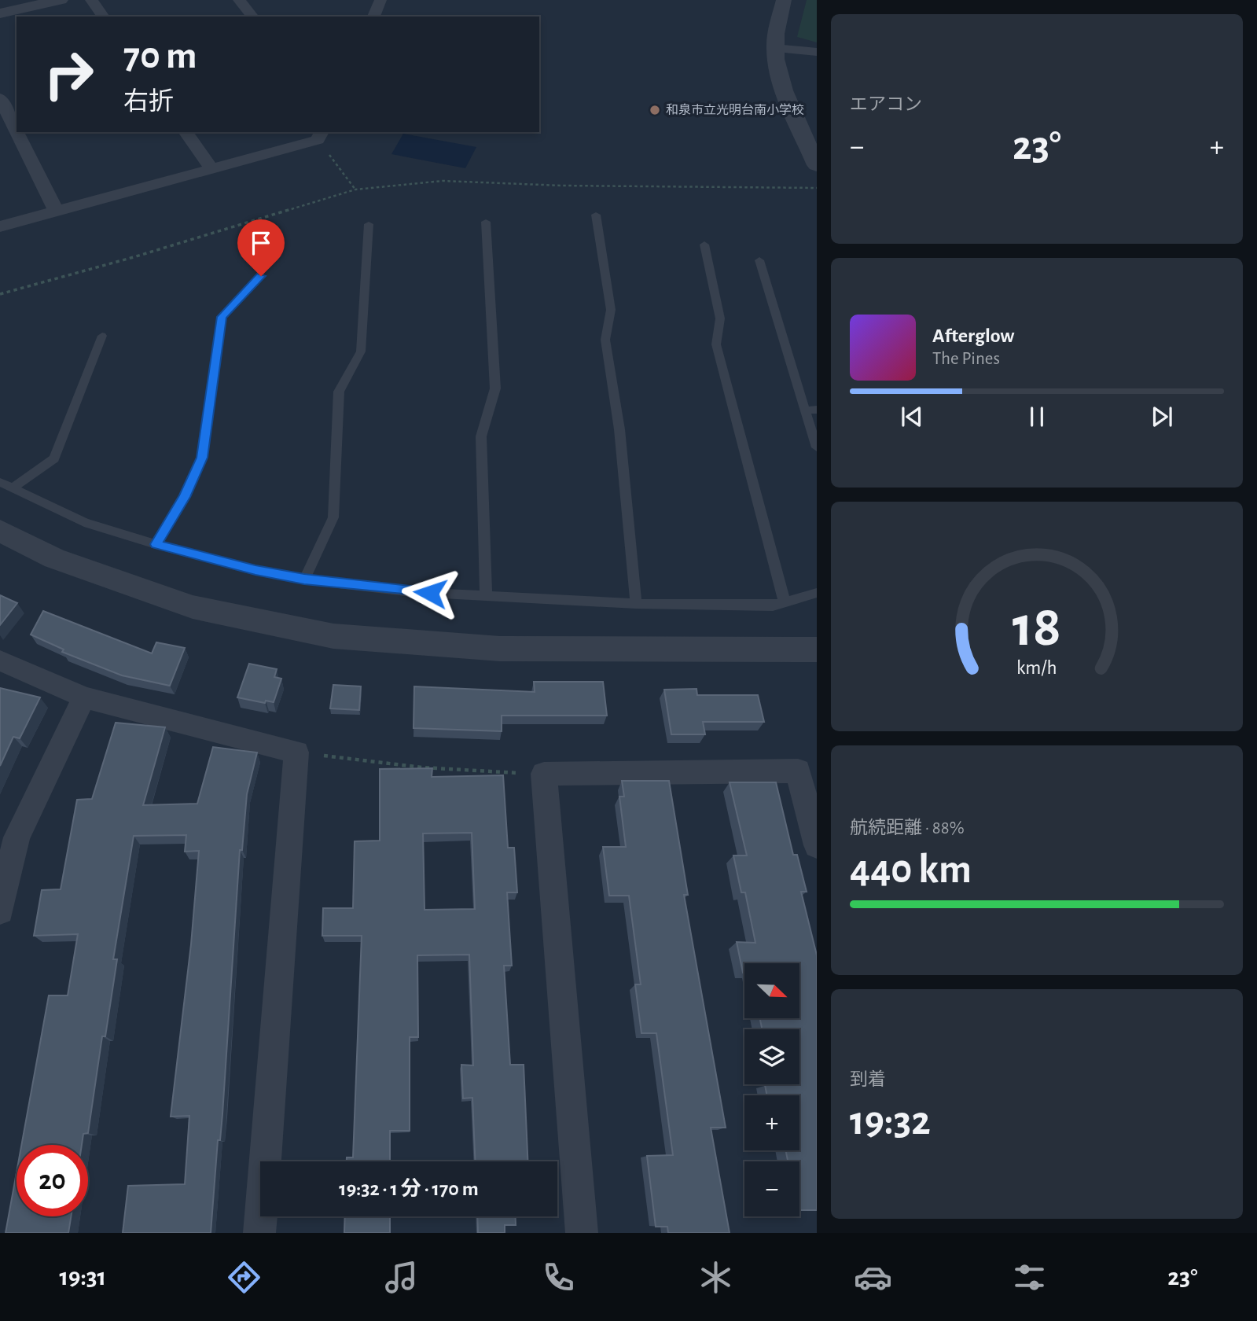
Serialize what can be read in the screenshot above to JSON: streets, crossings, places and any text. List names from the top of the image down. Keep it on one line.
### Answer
{"places":["和泉市立光明台南小学校"],"north":"bottom right","page":{"tile":["エアコン",["航続距離 · 88%","440 km"],["到着","19:32"]],"turn":["70 m","右折"],"heat":["−","23°","+"],"song":["Afterglow","The Pines"],"map_buttons":["+","−"],"limit":"20","trip":"19:32 · 1 分 · 170 m","tabs":["19:31","23°"],"gauge":["18","km/h"]}}
